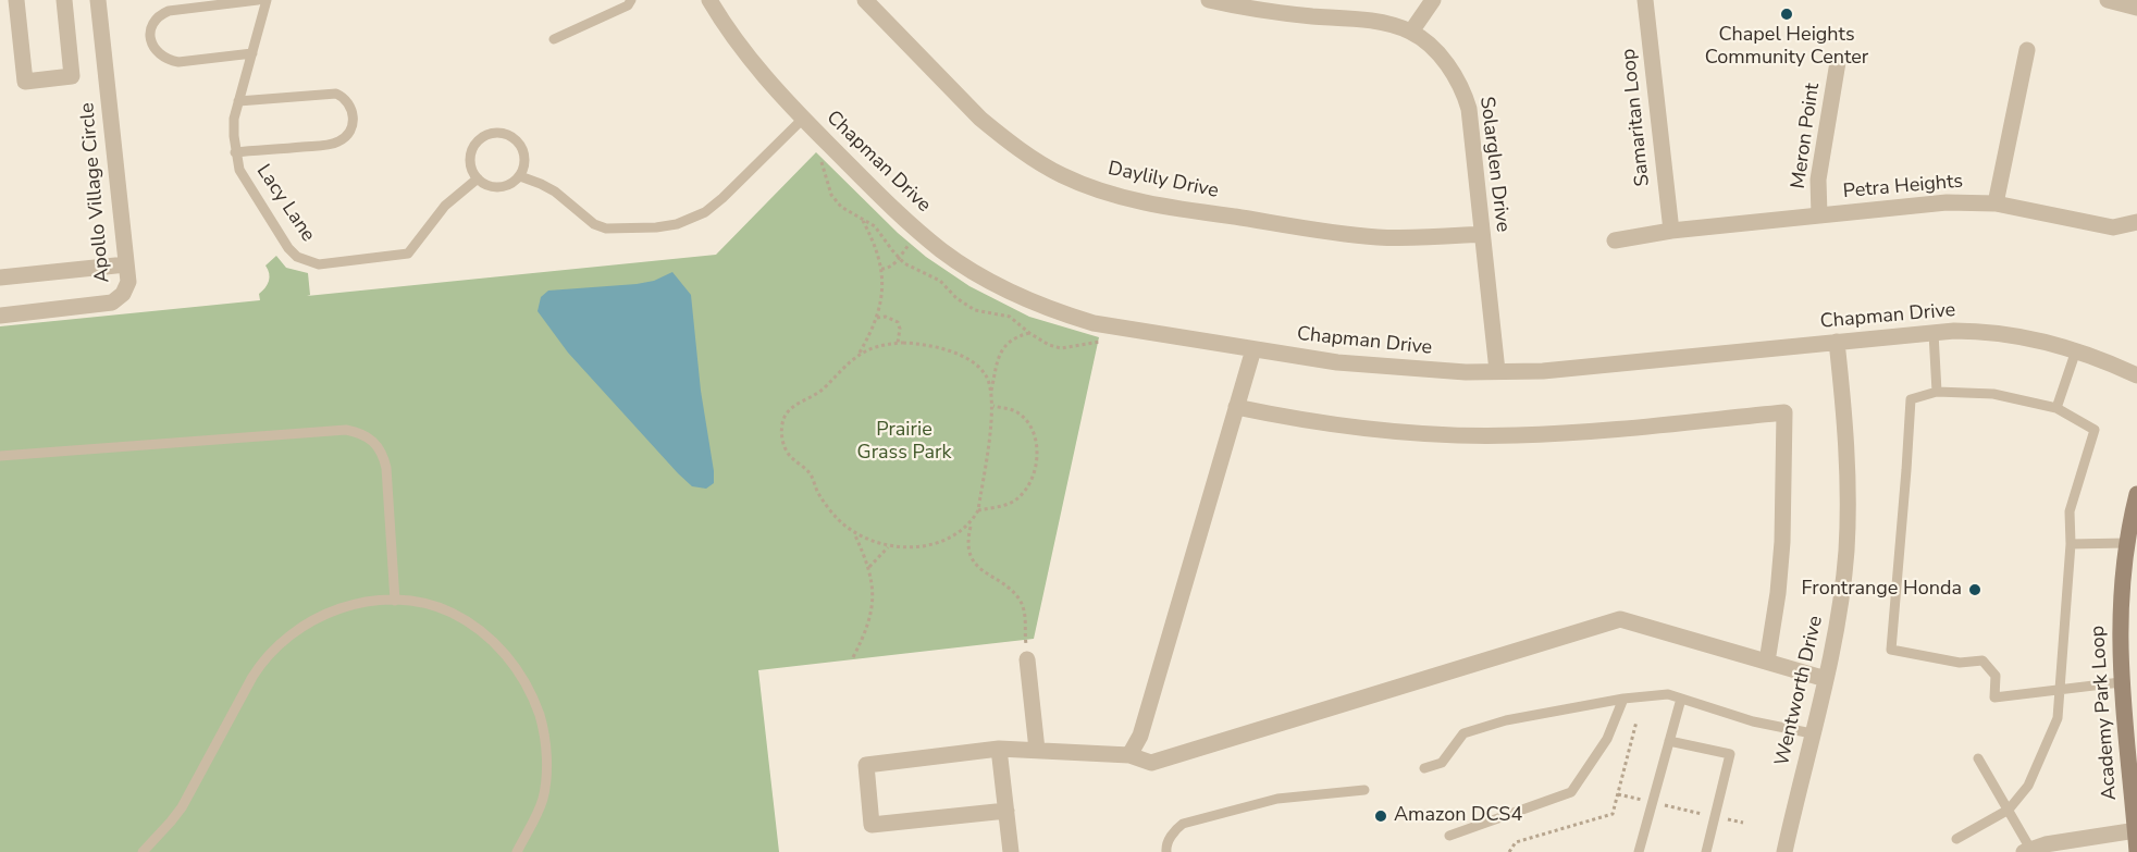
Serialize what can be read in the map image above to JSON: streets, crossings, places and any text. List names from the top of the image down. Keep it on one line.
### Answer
{"streets":{"street":["Samaritan Loop","Meron Point","Chapman Drive","Solarglen Drive","Daylily Drive","Petra Heights","Apollo Village Circle","Wentworth Drive","Academy Park Loop"],"lane":["Lacy Lane"]},"crossings":[["Samaritan Loop","Petra Heights"],["Meron Point","Petra Heights"],["Chapman Drive","Solarglen Drive"],["Chapman Drive","Wentworth Drive"],["Solarglen Drive","Daylily Drive"]],"parks":["Prairie Grass Park"],"places":["Chapel Heights Community Center","Frontrange Honda","Amazon DCS4"]}
